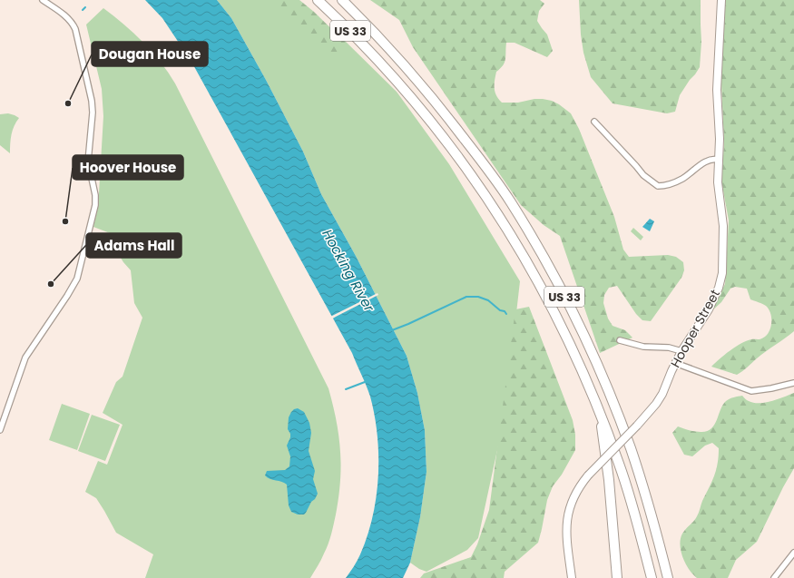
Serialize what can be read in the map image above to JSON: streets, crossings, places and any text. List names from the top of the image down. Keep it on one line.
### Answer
{"streets":{"highway":["US 33"],"street":["Hooper Street"]},"water":["Hocking River"],"places":["Dougan House","Hoover House","Adams Hall"]}
